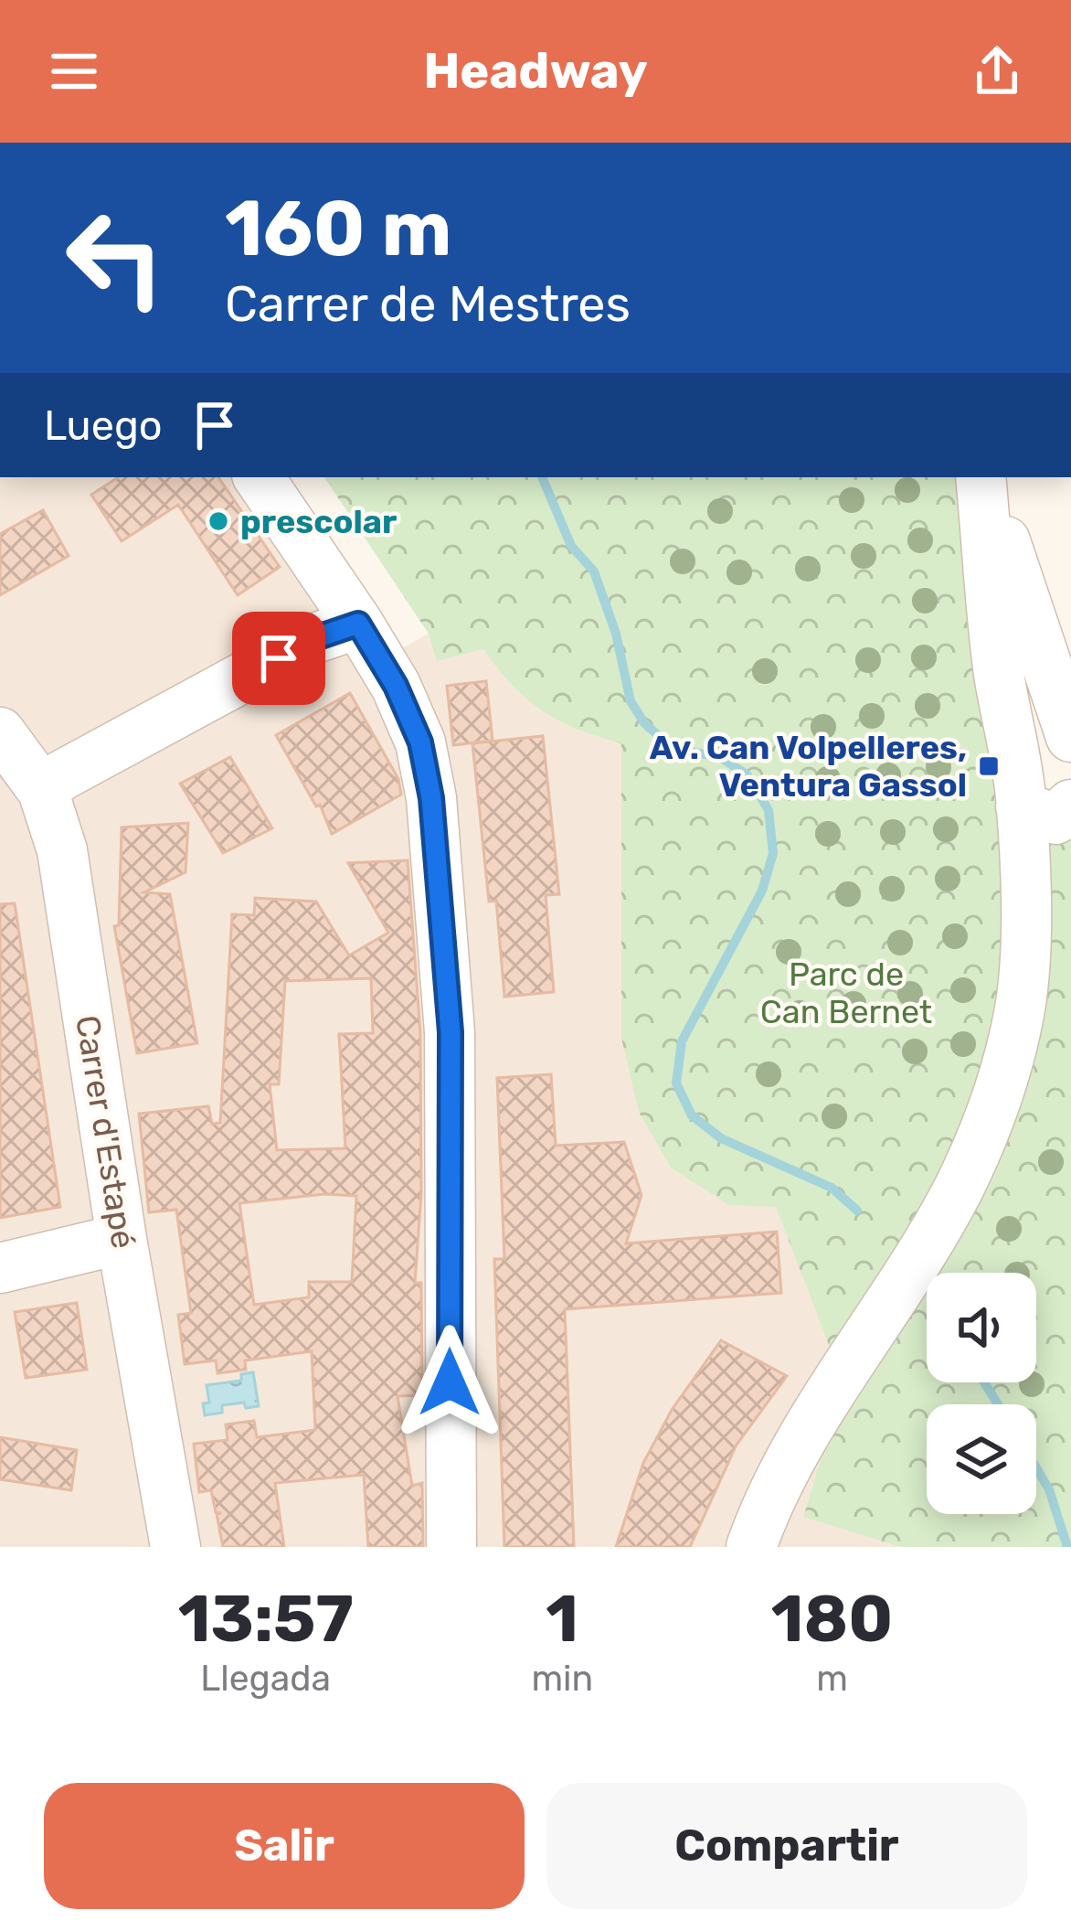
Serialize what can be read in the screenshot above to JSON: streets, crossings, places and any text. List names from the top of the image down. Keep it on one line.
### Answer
{"streets":{"street":["Carrer d'Estapé"]},"parks":["Parc de Can Bernet"],"places":{"other":["prescolar"],"transit":["Av. Can Volpelleres, Ventura Gassol"]},"page":{"header":"Headway","turn":["160 m","Carrer de Mestres"],"then":"Luego","eta":["13:57","Llegada","1","min","180","m"],"buttons":["Salir","Compartir"]}}
